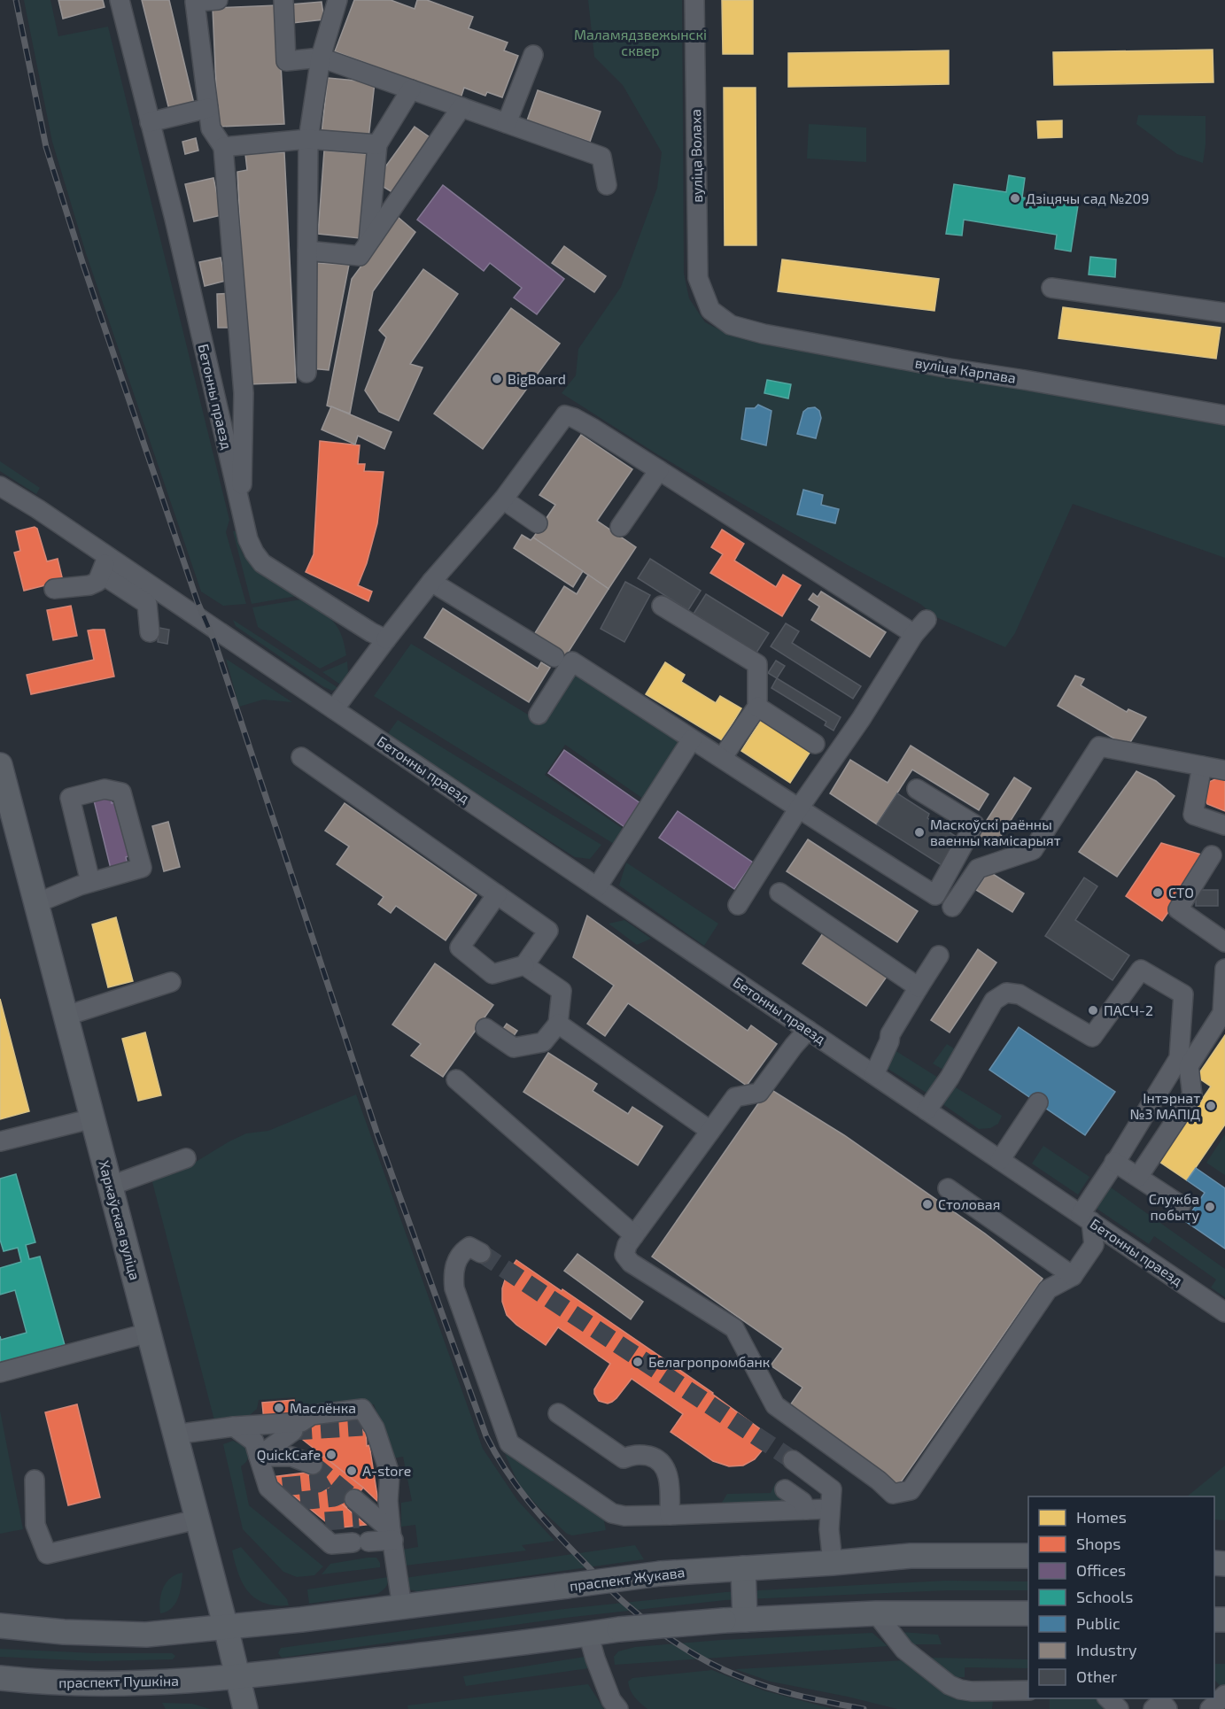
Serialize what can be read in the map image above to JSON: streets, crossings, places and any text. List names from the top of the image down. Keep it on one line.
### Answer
{"streets":{"main road":["Харкаўская вуліца","праспект Жукава","праспект Пушкіна"],"street":["вуліца Волаха","вуліца Карпава","Бетонны праезд"]},"crossings":[["вуліца Волаха","вуліца Карпава"],["Харкаўская вуліца","праспект Жукава"],["Харкаўская вуліца","праспект Пушкіна"]],"parks":["Маламядзвежынскі сквер"],"places":["Дзіцячы сад №209","BigBoard","Маскоўскі раённы ваенны камісарыят","СТО","ПАСЧ-2","Інтэрнат №3 МАПІД","Столовая","Служба побыту","Белагропромбанк","Маслёнка","QuickCafe","А-store"],"legend":["Homes","Shops","Offices","Schools","Public","Industry","Other"]}
